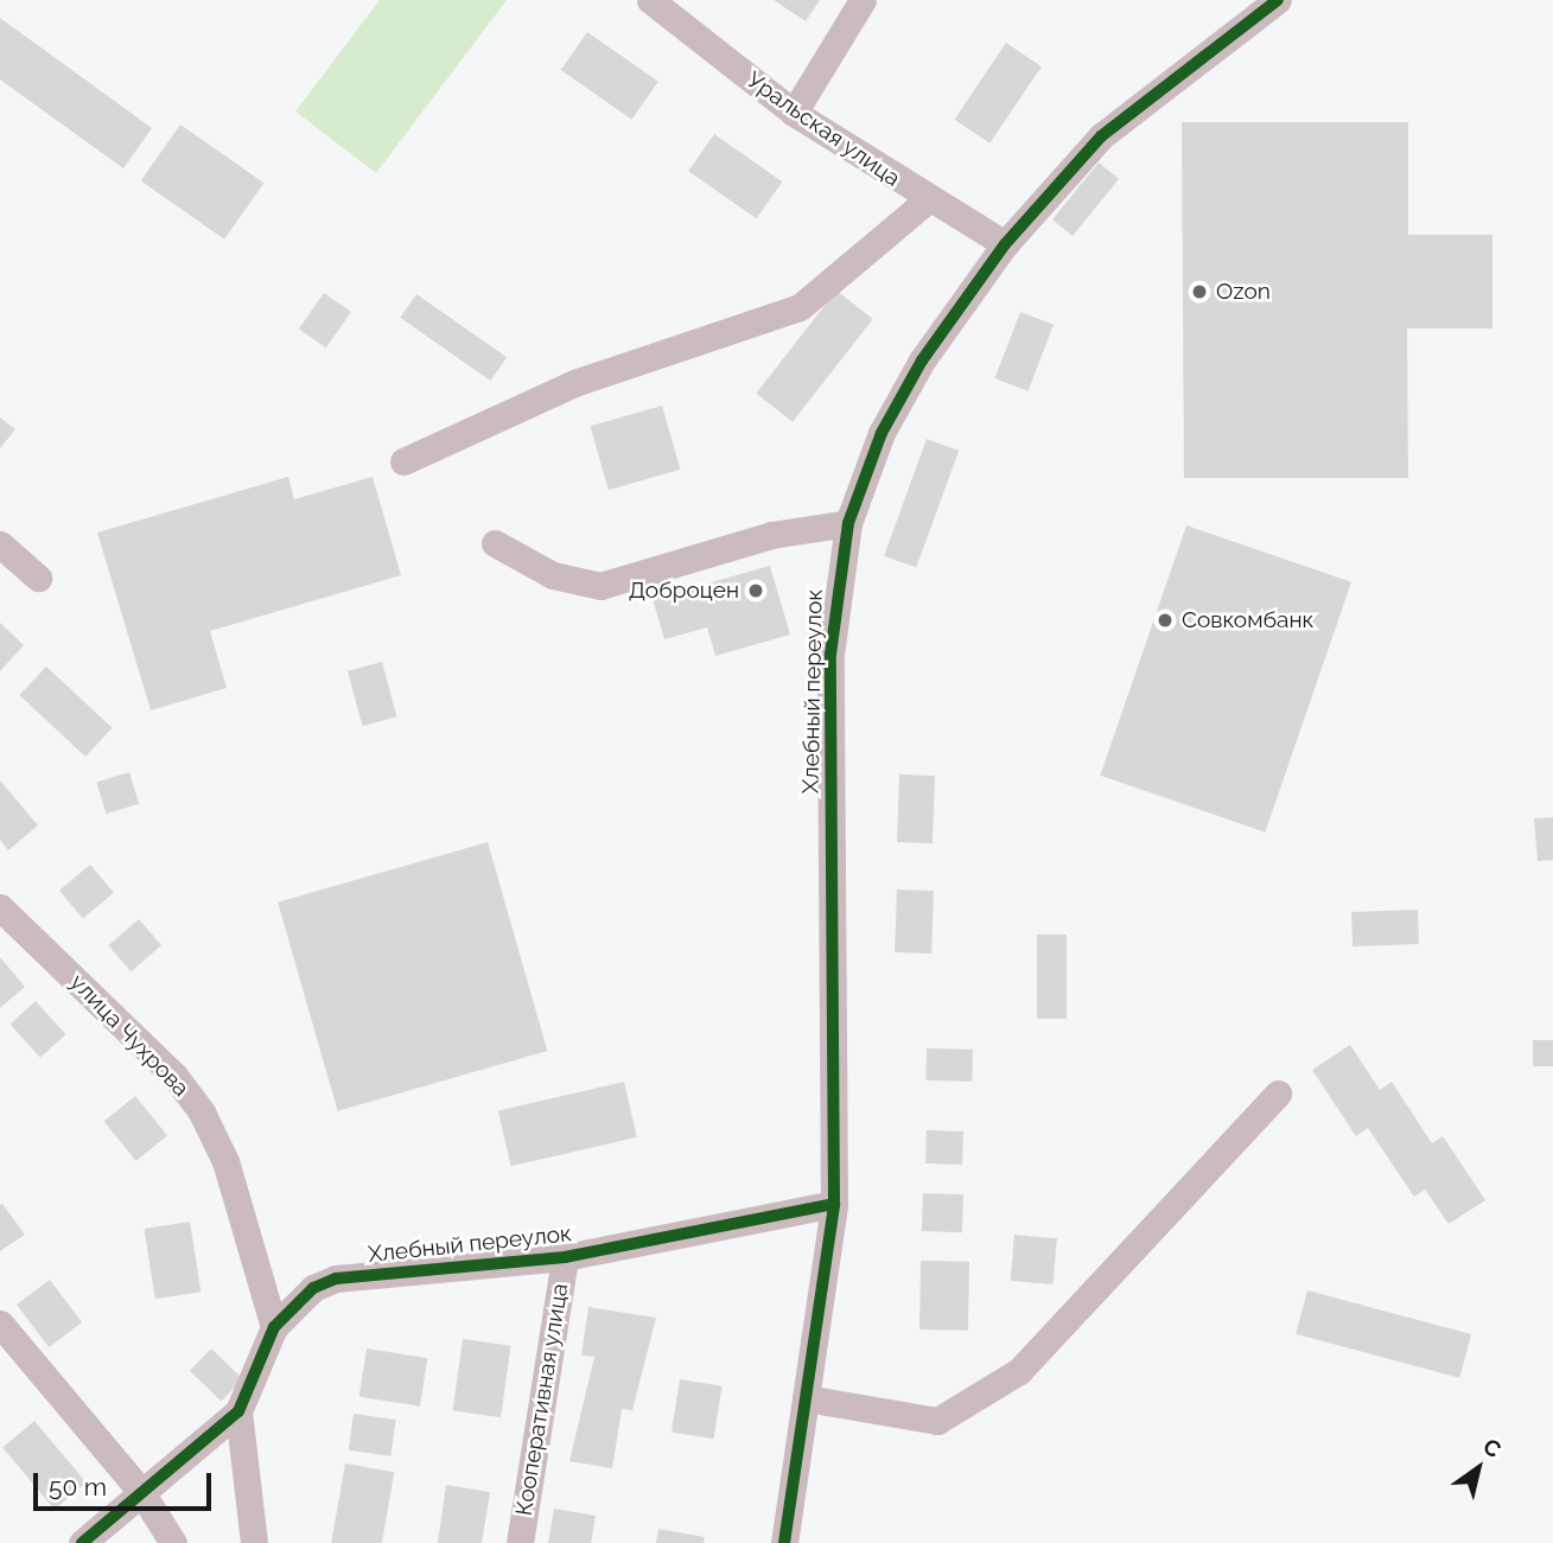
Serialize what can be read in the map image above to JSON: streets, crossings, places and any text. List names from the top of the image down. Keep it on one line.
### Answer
{"streets":{"street":["Уральская улица","Хлебный переулок","улица Чухрова","Кооперативная улица"]},"crossings":[["Уральская улица","Хлебный переулок"],["Хлебный переулок","улица Чухрова"],["Хлебный переулок","Кооперативная улица"]],"places":["Ozon","Доброцен","Совкомбанк"],"scale_bar":"50 m","north":"top right"}
